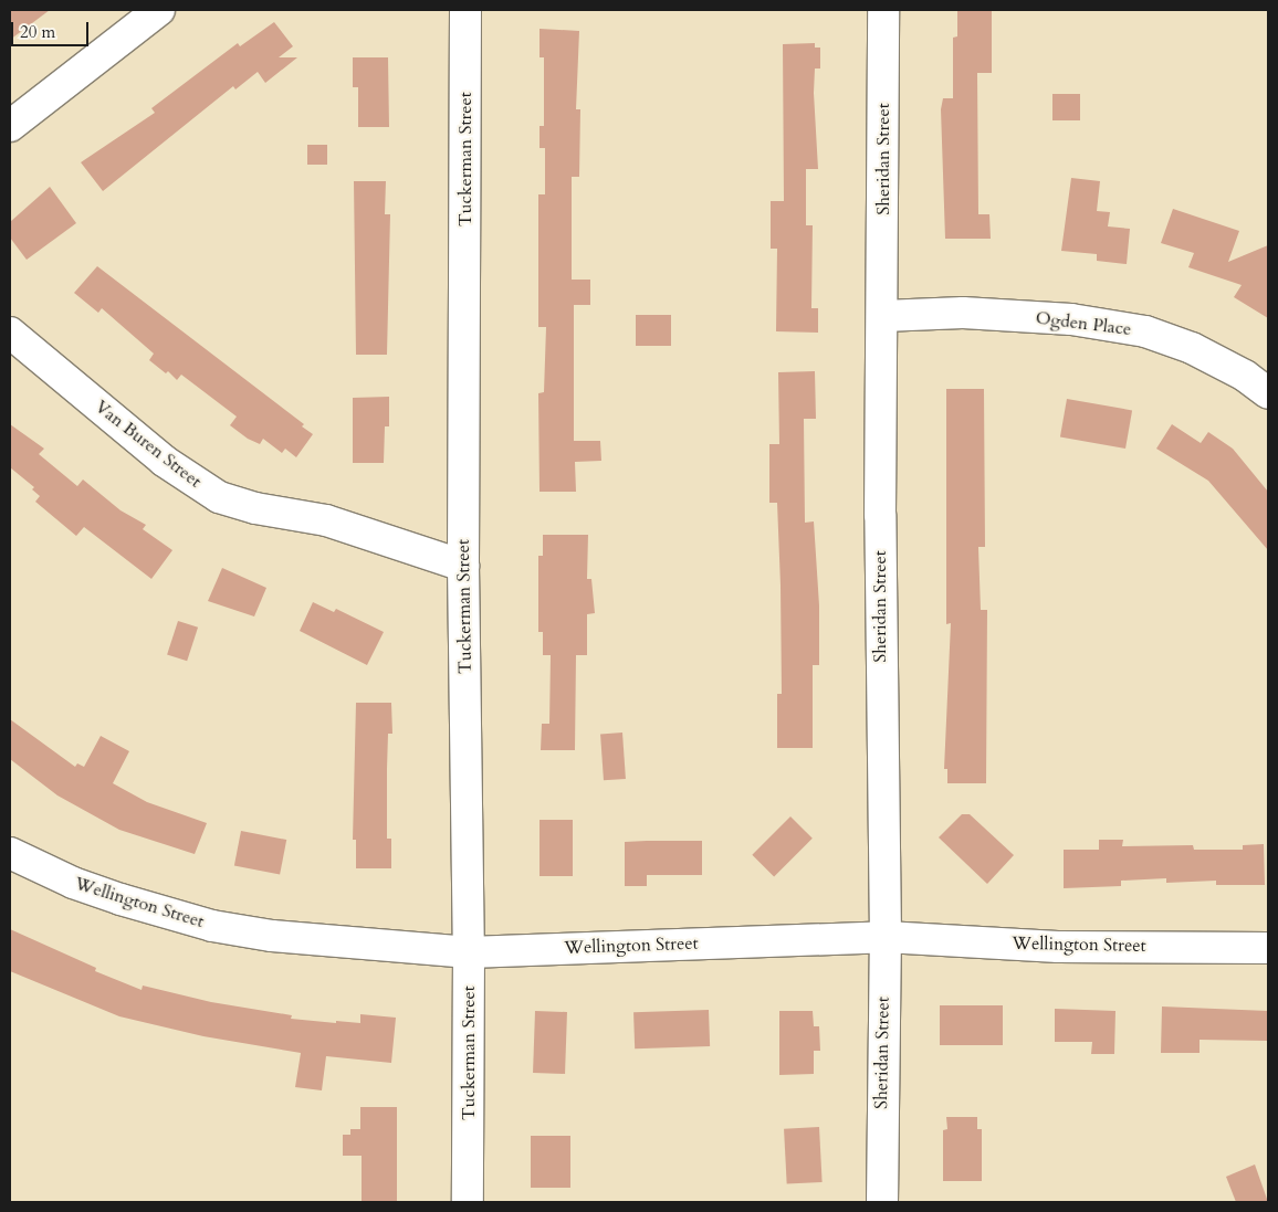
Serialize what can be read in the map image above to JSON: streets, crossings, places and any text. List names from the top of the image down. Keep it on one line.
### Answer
{"streets":{"street":["Tuckerman Street","Sheridan Street","Ogden Place","Van Buren Street","Wellington Street"]},"crossings":[["Tuckerman Street","Van Buren Street"],["Tuckerman Street","Wellington Street"],["Sheridan Street","Ogden Place"],["Sheridan Street","Wellington Street"]],"scale_bar":"20 m"}
